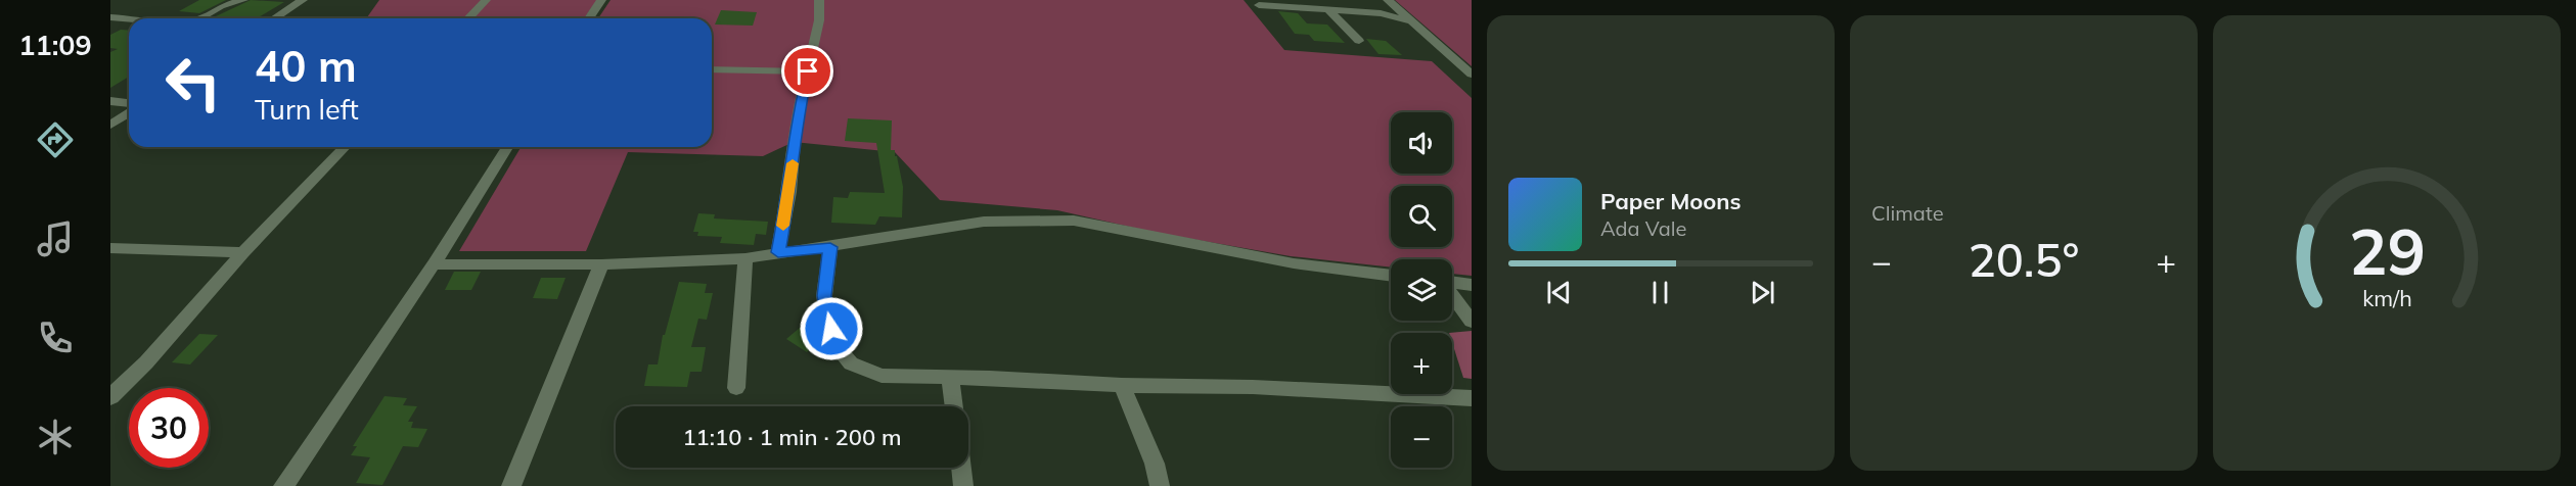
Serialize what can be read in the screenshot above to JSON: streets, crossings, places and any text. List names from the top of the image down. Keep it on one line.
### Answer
{"page":{"tabs":"11:09","tile":"Climate","turn":["40 m","Turn left"],"map_buttons":["+","−"],"song":["Paper Moons","Ada Vale"],"heat":["−","20.5°","+"],"limit":"30","trip":"11:10 · 1 min · 200 m","gauge":["29","km/h"]}}
